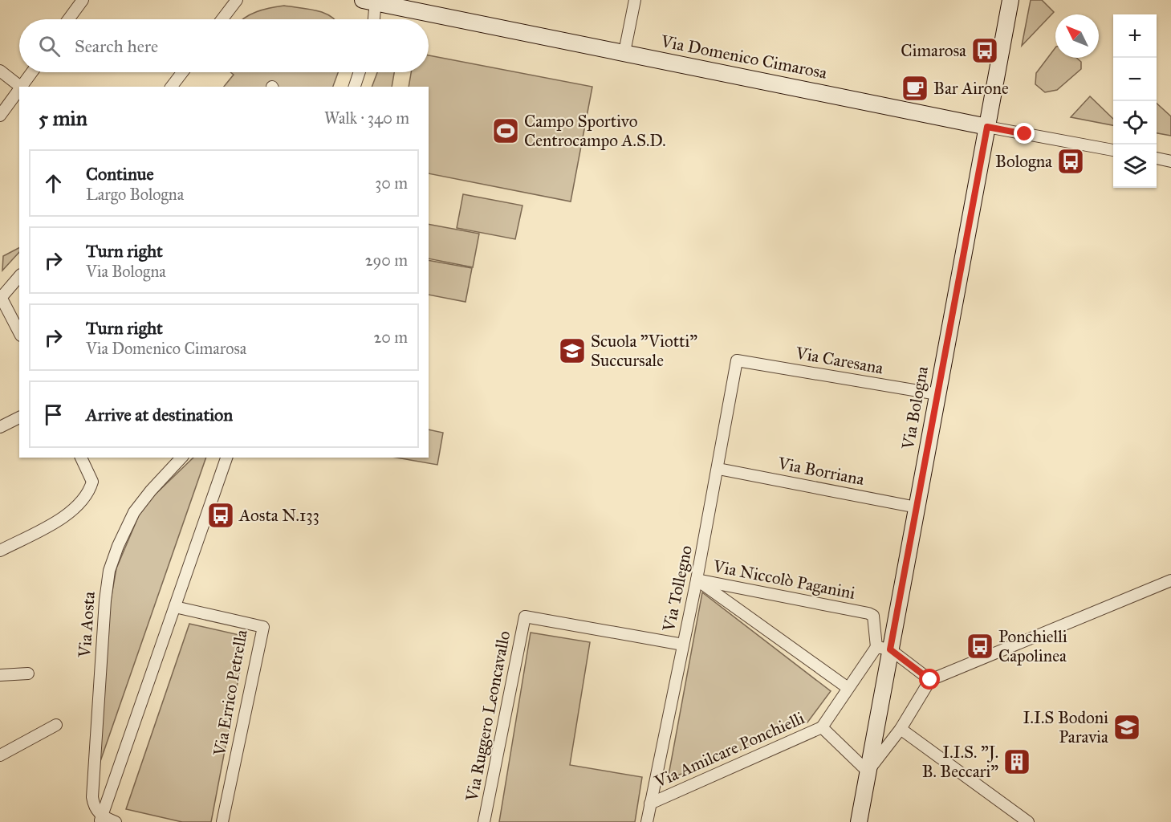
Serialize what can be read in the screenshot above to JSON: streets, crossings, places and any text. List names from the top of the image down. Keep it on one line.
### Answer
{"streets":{"main road":["Via Domenico Cimarosa","Via Bologna"],"street":["Via Caresana","Via Borriana","Via Niccolò Paganini","Via Tollegno","Via Aosta","Via Errico Petrella","Via Ruggero Leoncavallo","Via Amilcare Ponchielli"]},"crossings":[["Via Domenico Cimarosa","Via Bologna"],["Via Caresana","Via Bologna"],["Via Caresana","Via Tollegno"],["Via Bologna","Via Borriana"],["Via Bologna","Via Niccolò Paganini"],["Via Borriana","Via Tollegno"],["Via Niccolò Paganini","Via Tollegno"],["Via Tollegno","Via Ruggero Leoncavallo"],["Via Tollegno","Via Amilcare Ponchielli"]],"places":{"bus stop":["Cimarosa","Bologna","Aosta N.133","Ponchielli Capolinea"],"cafe":["Bar Airone"],"sports":["Campo Sportivo Centrocampo A.S.D."],"school or university":["Scuola \"Viotti\" Succursale","I.I.S Bodoni Paravia"],"building":["I.I.S. \"J. B. Beccari\""]},"north":"top left","page":{"map_buttons":["+","−"],"search":"Search here","heading":["5 min","Walk · 340 m"],"list":[["Continue","Largo Bologna","30 m"],["Turn right","Via Bologna","290 m"],["Turn right","Via Domenico Cimarosa","20 m"],"Arrive at destination"]}}
